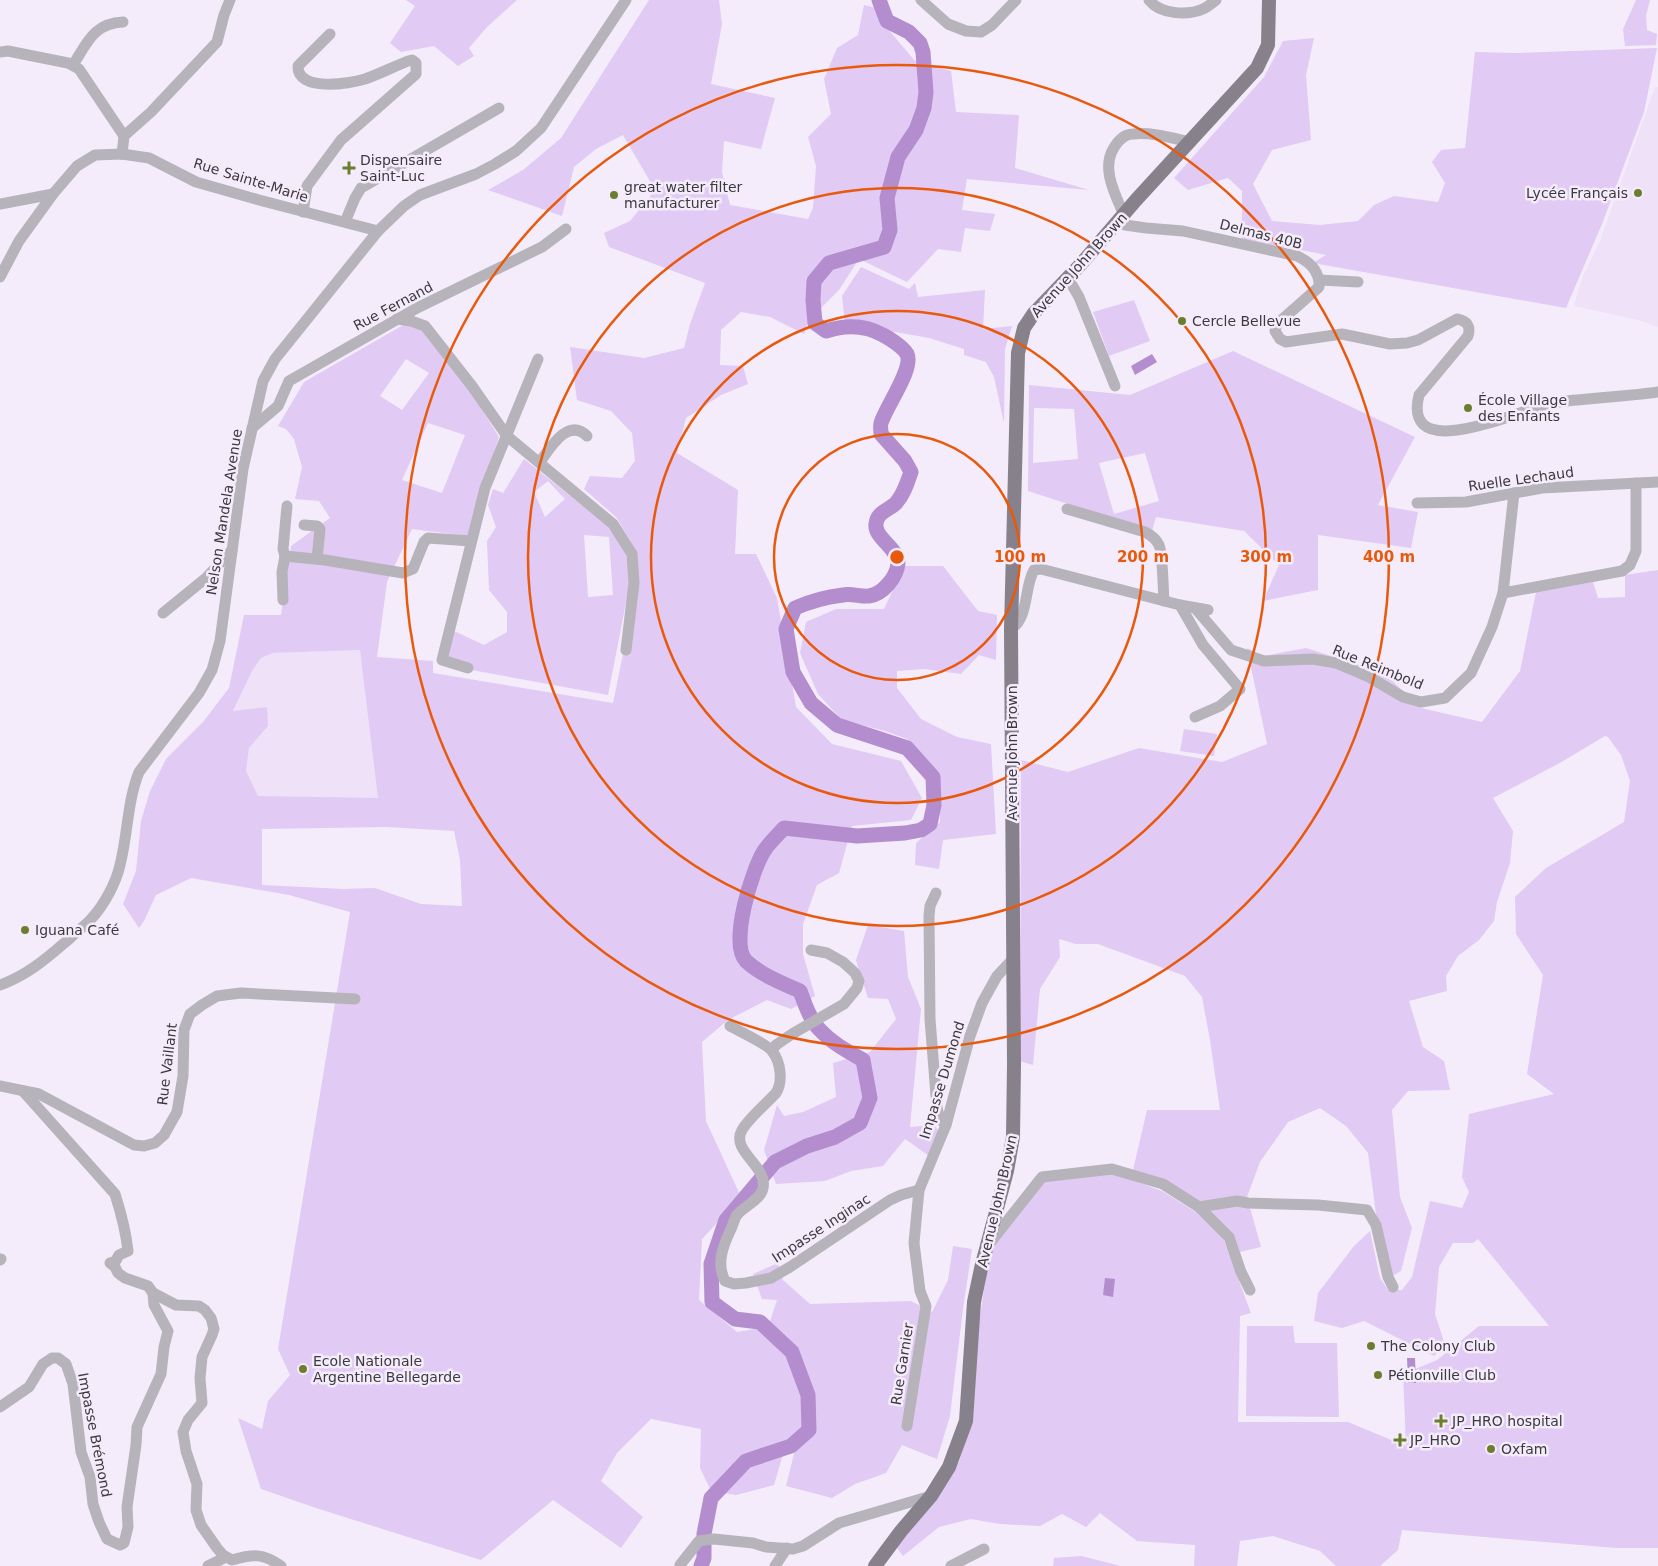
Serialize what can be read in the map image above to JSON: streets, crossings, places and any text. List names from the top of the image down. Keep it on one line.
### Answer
{"streets":{"main road":["Avenue John Brown"],"street":["Rue Sainte-Marie","Delmas 40B","Rue Fernand","Ruelle Lechaud","Nelson Mandela Avenue","Rue Reimbold","Rue Vaillant","Impasse Dumond","Impasse Inginac","Rue Garnier","Impasse Brémond"]},"crossings":[["Rue Sainte-Marie","Nelson Mandela Avenue"],["Delmas 40B","Avenue John Brown"],["Avenue John Brown","Impasse Dumond"],["Rue Fernand","Nelson Mandela Avenue"],["Ruelle Lechaud","Rue Reimbold"],["Impasse Dumond","Impasse Inginac"],["Impasse Dumond","Rue Garnier"]],"places":{"health":["Dispensaire Saint-Luc","JP_HRO hospital","JP_HRO"],"other":["Lycée Français","great water filter manufacturer","Cercle Bellevue","École Village des Enfants","Iguana Café","The Colony Club","Ecole Nationale Argentine Bellegarde","Pétionville Club","Oxfam"]},"rings":["100 m","200 m","300 m","400 m"]}
